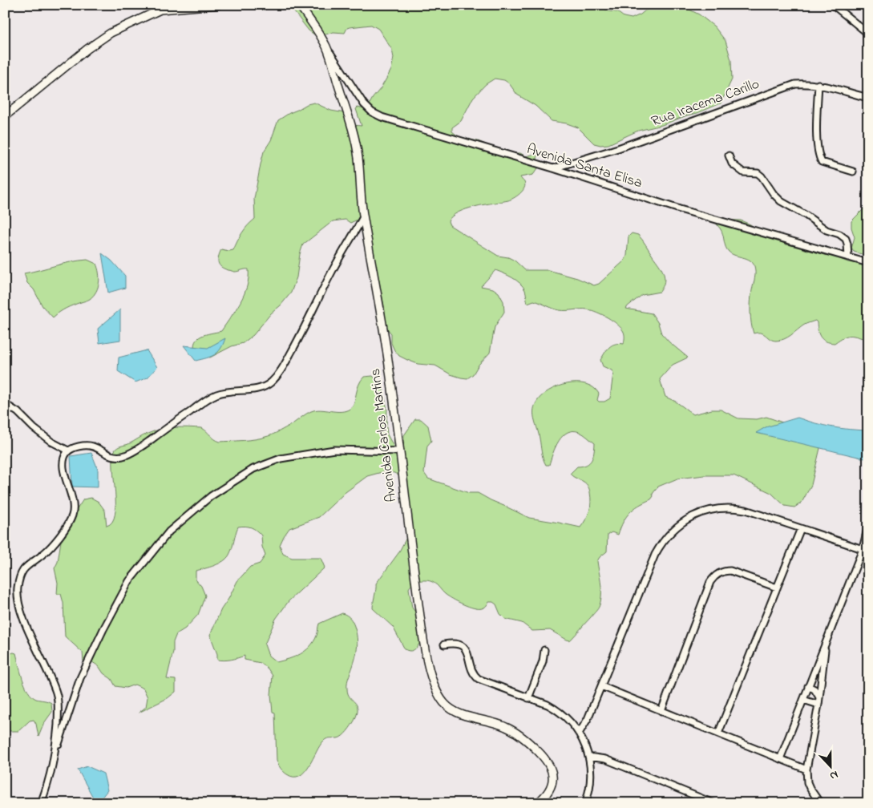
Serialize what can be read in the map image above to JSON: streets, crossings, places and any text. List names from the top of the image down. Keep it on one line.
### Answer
{"streets":{"street":["Rua Iracema Carillo","Avenida Santa Elisa","Avenida Carlos Martins"]},"crossings":[["Rua Iracema Carillo","Avenida Santa Elisa"],["Avenida Santa Elisa","Avenida Carlos Martins"]],"north":"bottom"}
